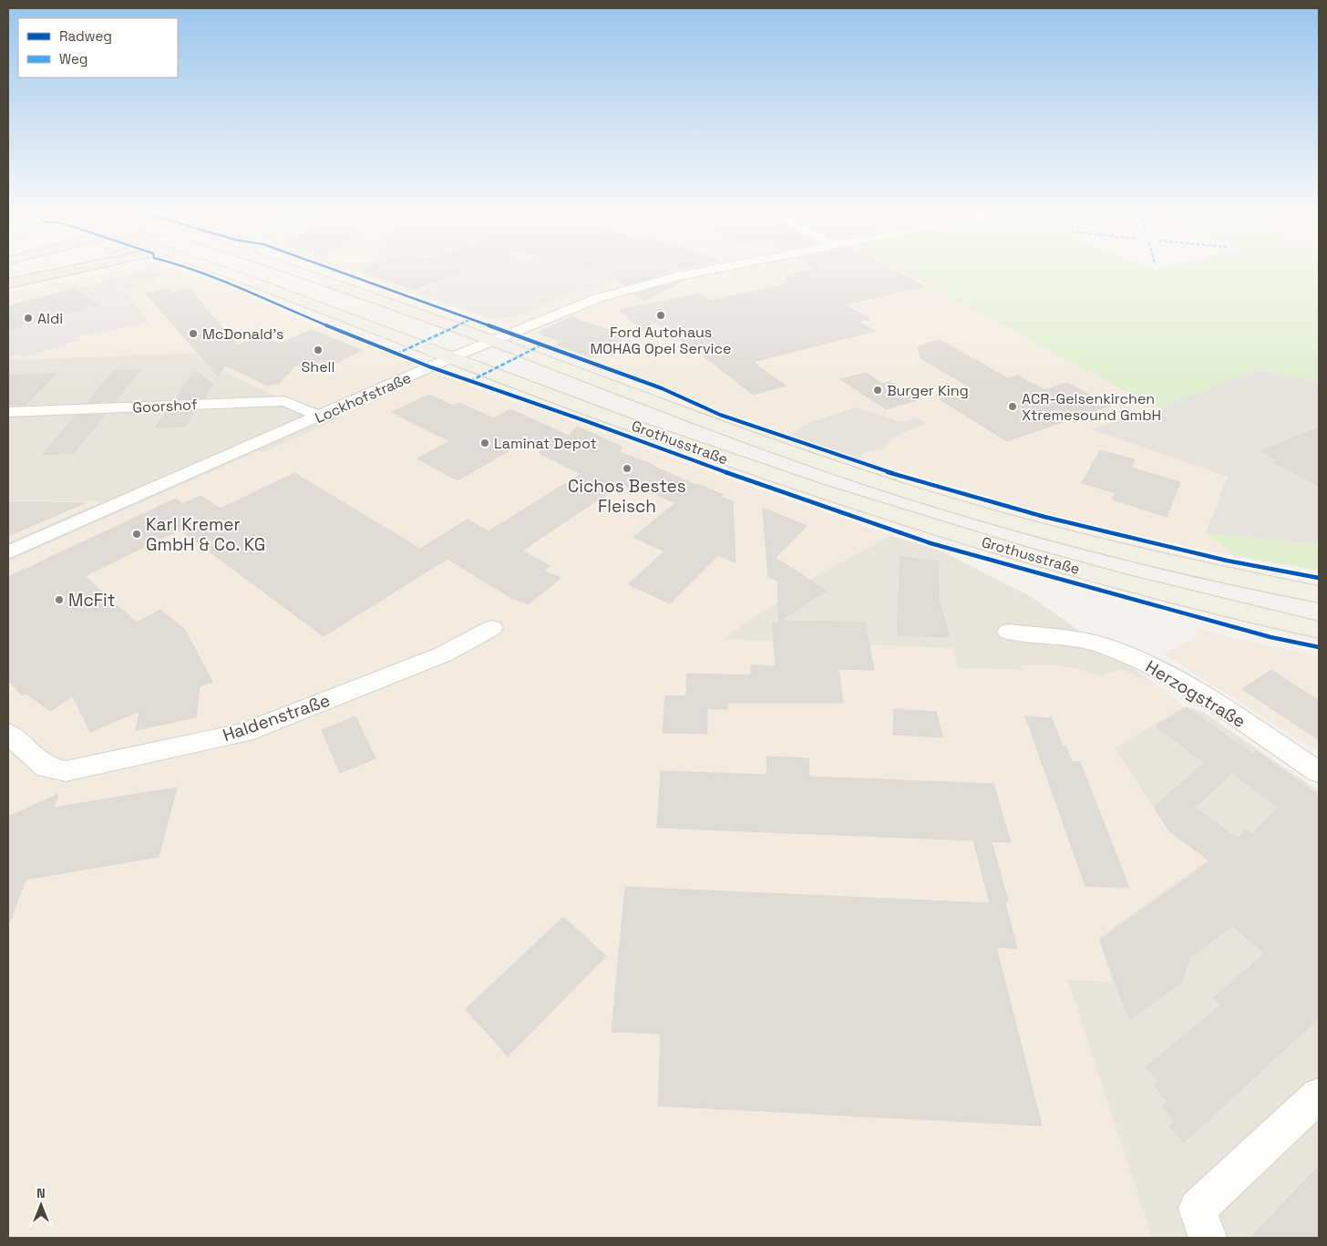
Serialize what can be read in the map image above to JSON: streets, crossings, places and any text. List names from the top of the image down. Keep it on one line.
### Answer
{"streets":{"main road":["Grothusstraße"],"street":["Lockhofstraße","Goorshof","Herzogstraße","Haldenstraße"]},"crossings":[["Lockhofstraße","Goorshof"],["Lockhofstraße","Grothusstraße"]],"places":["Ford Autohaus MOHAG Opel Service","Aldi","McDonald's","Shell","Burger King","ACR-Gelsenkirchen Xtremesound GmbH","Laminat Depot","Cichos Bestes Fleisch","Karl Kremer GmbH & Co. KG","McFit"],"legend":["Radweg","Weg"],"north":"top"}
